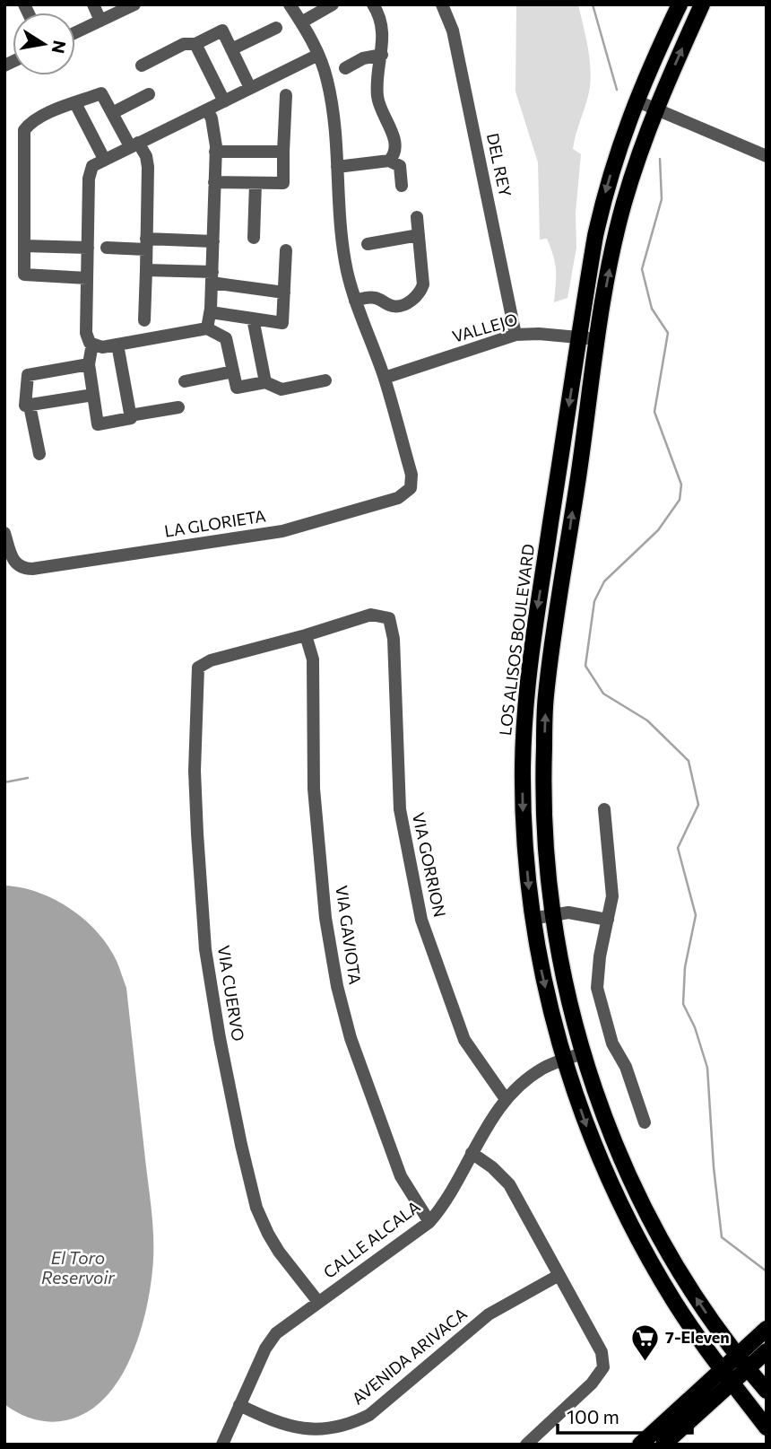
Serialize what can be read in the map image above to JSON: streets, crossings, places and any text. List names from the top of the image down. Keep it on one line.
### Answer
{"streets":{"main road":["LOS ALISOS BOULEVARD"],"street":["DEL REY","VALLEJO","LA GLORIETA","VIA GORRION","VIA GAVIOTA","VIA CUERVO","CALLE ALCALA","AVENIDA ARIVACA"]},"crossings":[["DEL REY","VALLEJO"],["VALLEJO","LA GLORIETA"],["VALLEJO","LOS ALISOS BOULEVARD"],["LOS ALISOS BOULEVARD","CALLE ALCALA"],["VIA GORRION","VIA GAVIOTA"],["VIA GORRION","VIA CUERVO"],["VIA GORRION","CALLE ALCALA"],["VIA GAVIOTA","VIA CUERVO"],["VIA GAVIOTA","CALLE ALCALA"],["VIA CUERVO","CALLE ALCALA"],["CALLE ALCALA","AVENIDA ARIVACA"]],"water":["El Toro Reservoir"],"places":{"supermarket":["7-Eleven"]},"scale_bar":"100 m","north":"right"}
